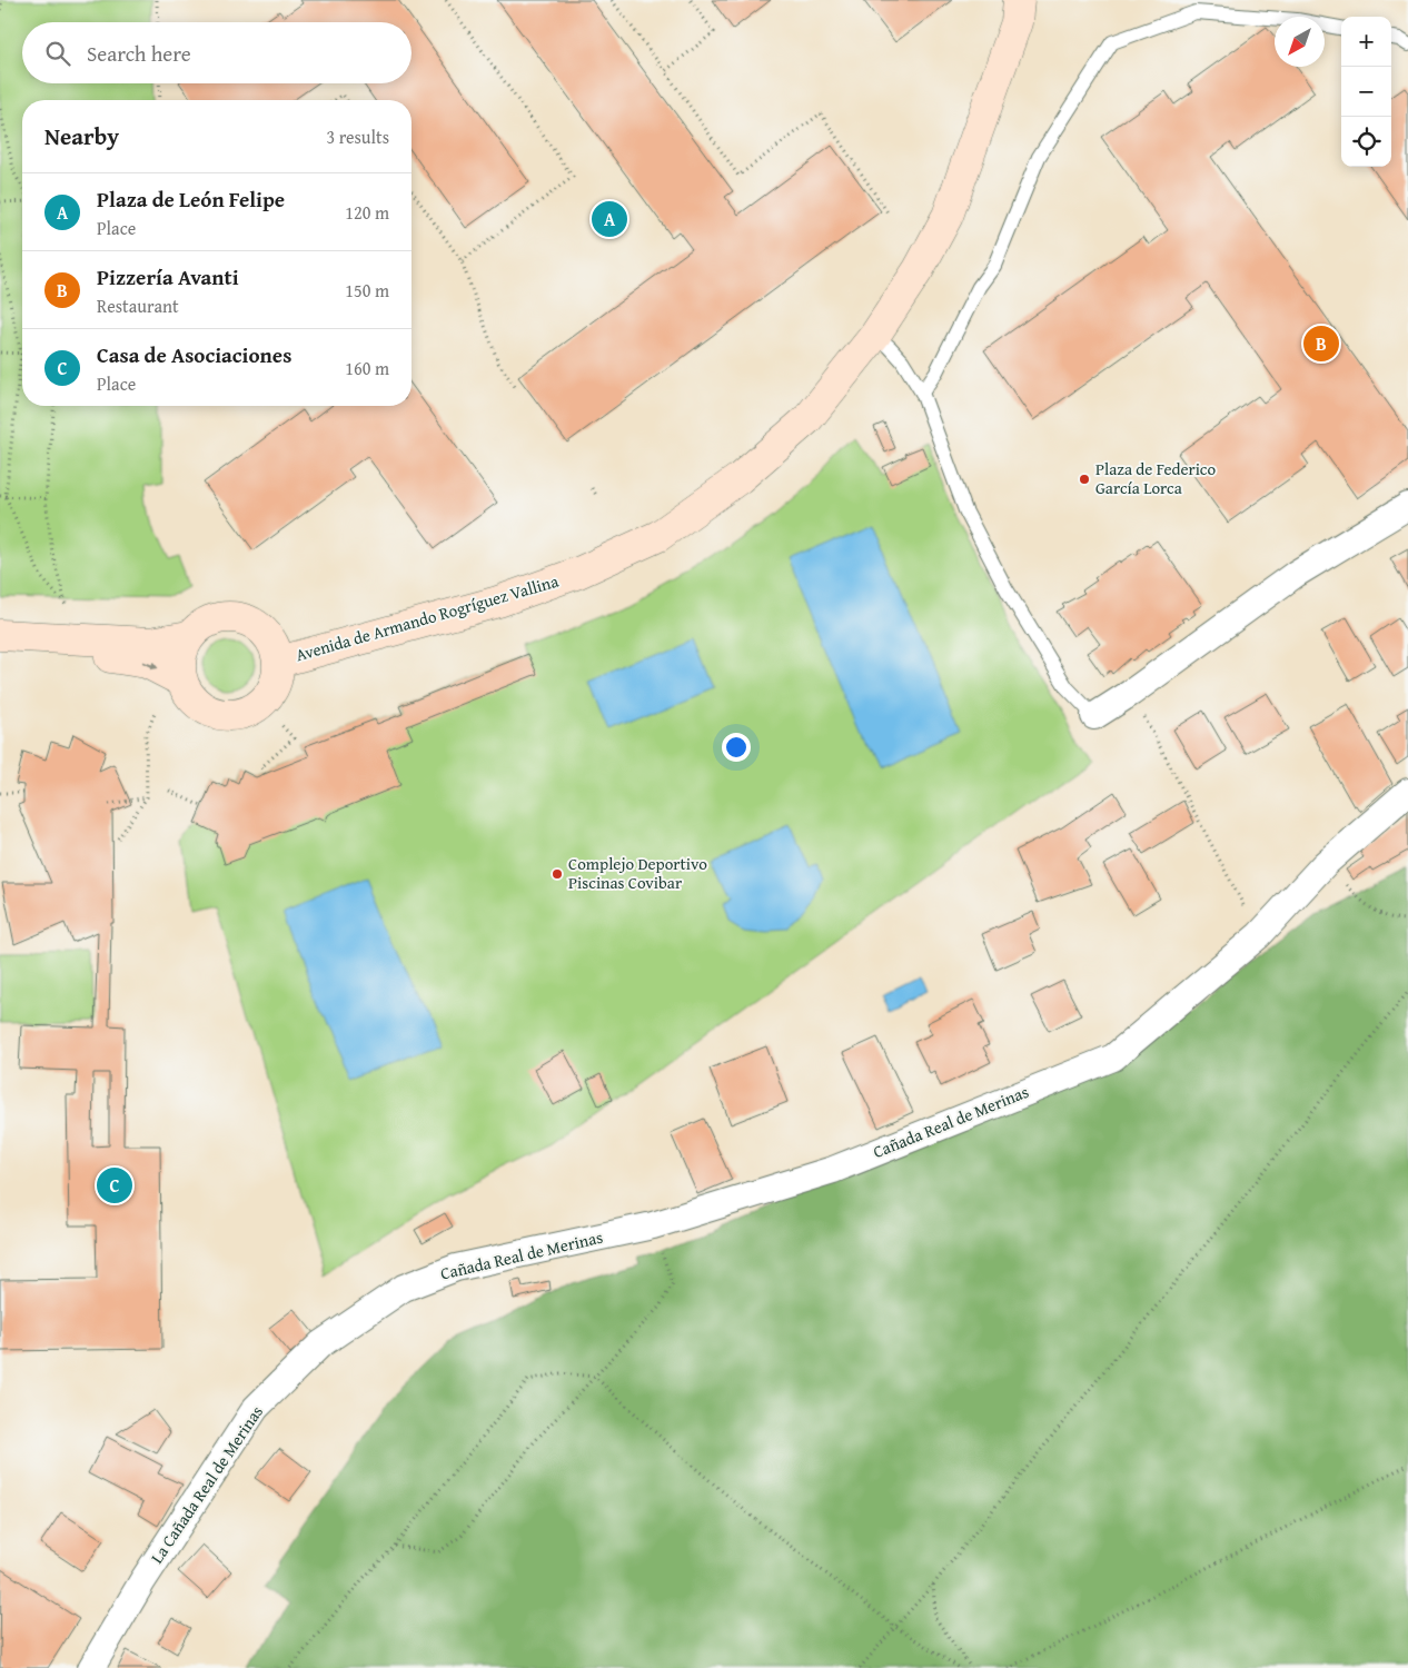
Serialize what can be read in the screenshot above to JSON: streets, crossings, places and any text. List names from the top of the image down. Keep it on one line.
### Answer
{"streets":{"street":["Avenida de Armando Rogríguez Vallina","Cañada Real de Merinas","La Cañada Real de Merinas"]},"crossings":[["Cañada Real de Merinas","La Cañada Real de Merinas"]],"places":["Plaza de Federico García Lorca","Complejo Deportivo Piscinas Covibar"],"north":"bottom left","page":{"map_buttons":["+","−"],"search":"Search here","heading":["Nearby","3 results"],"list":[{"mark":"A","name":"Plaza de León Felipe","note":"Place","value":"120 m"},{"mark":"B","name":"Pizzería Avanti","note":"Restaurant","value":"150 m"},{"mark":"C","name":"Casa de Asociaciones","note":"Place","value":"160 m"}],"pins":["A","B","C"]}}
